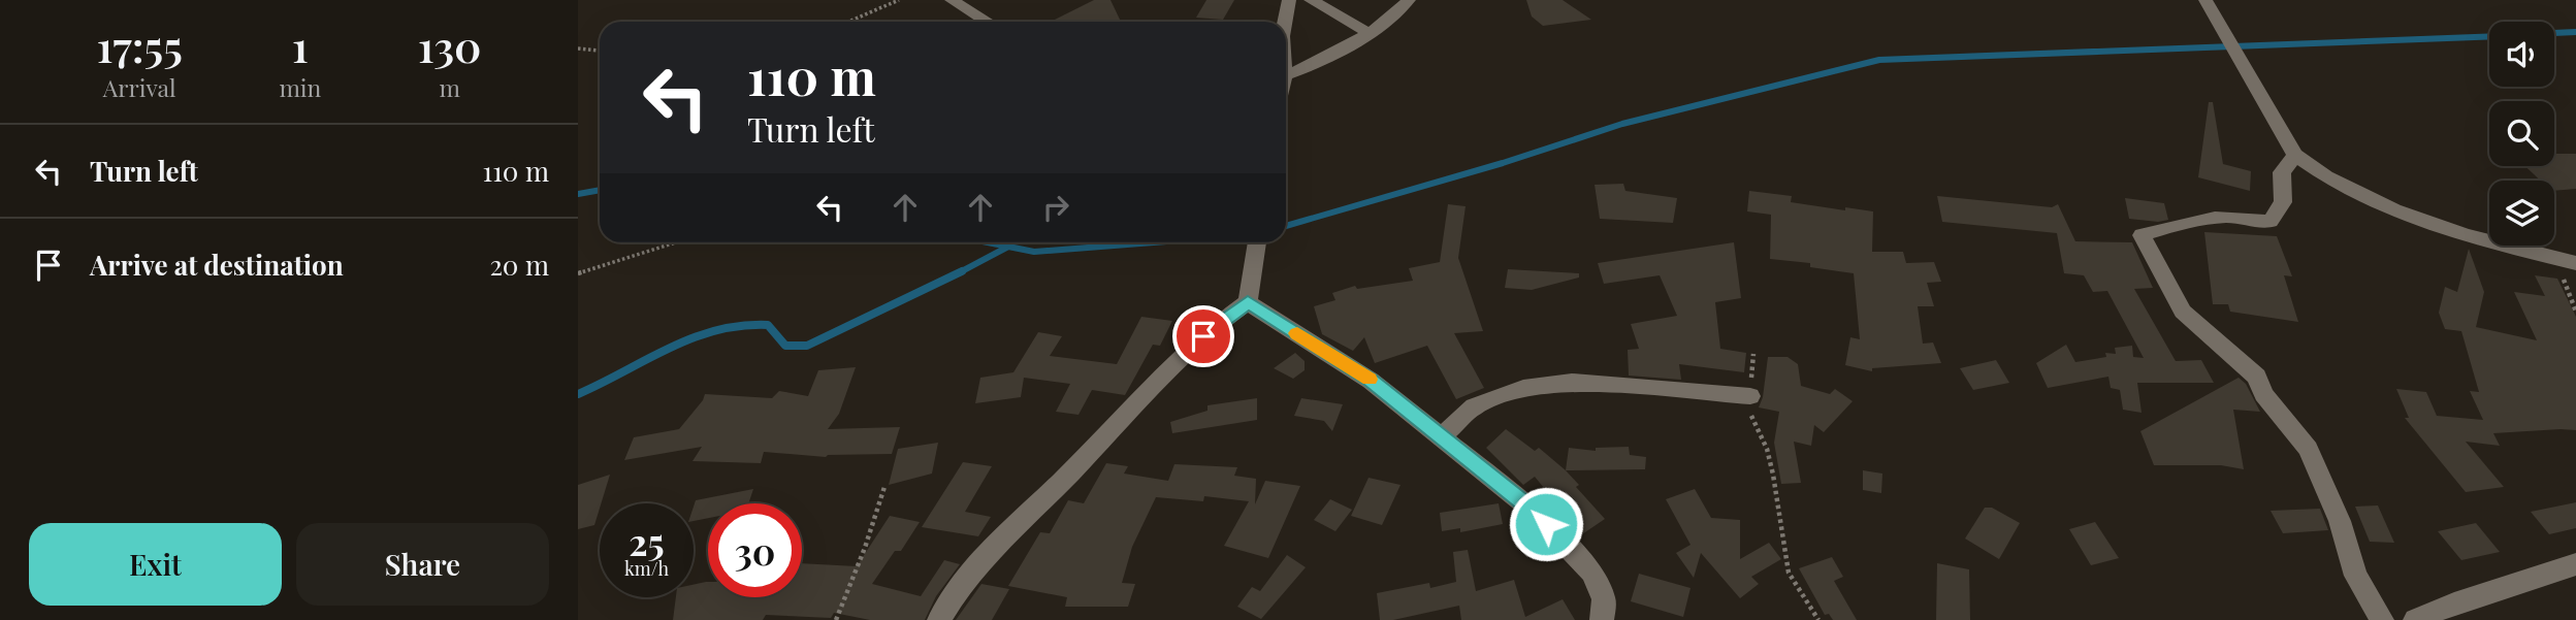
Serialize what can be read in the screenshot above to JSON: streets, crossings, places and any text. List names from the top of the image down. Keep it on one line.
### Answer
{"page":{"eta":["17:55","Arrival","1","min","130","m"],"turn":["110 m","Turn left"],"list":[{"name":"Turn left","value":"110 m"},{"name":"Arrive at destination","value":"20 m"}],"speed":"25 km/h","limit":"30","buttons":["Exit","Share"]}}
